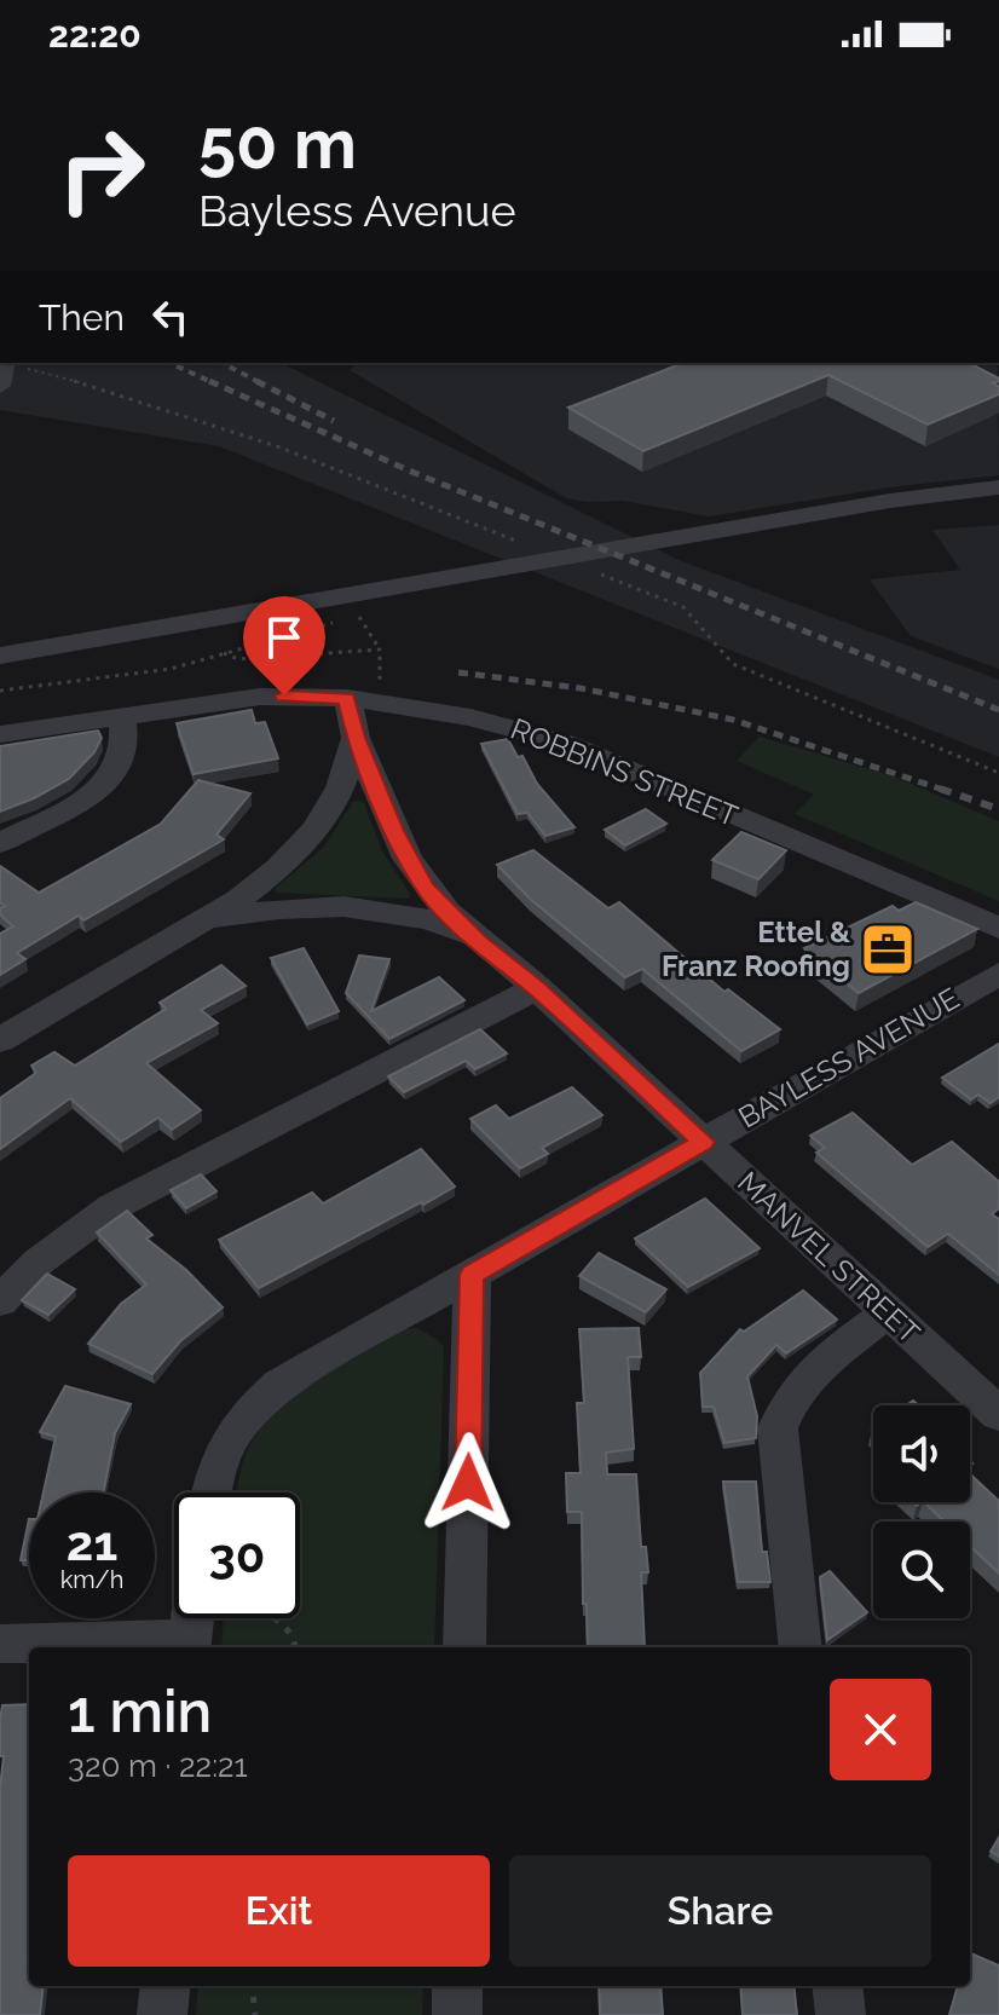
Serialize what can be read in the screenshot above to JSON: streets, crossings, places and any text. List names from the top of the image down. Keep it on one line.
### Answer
{"streets":{"street":["ROBBINS STREET","BAYLESS AVENUE","MANVEL STREET"]},"crossings":[["ROBBINS STREET","MANVEL STREET"],["BAYLESS AVENUE","MANVEL STREET"]],"places":{"office":["Ettel & Franz Roofing"]},"page":{"status":"22:20","turn":["50 m","Bayless Avenue"],"then":"Then","speed":"21 km/h","limit":"30","heading":["1 min","320 m · 22:21"],"buttons":["Exit","Share"]}}
